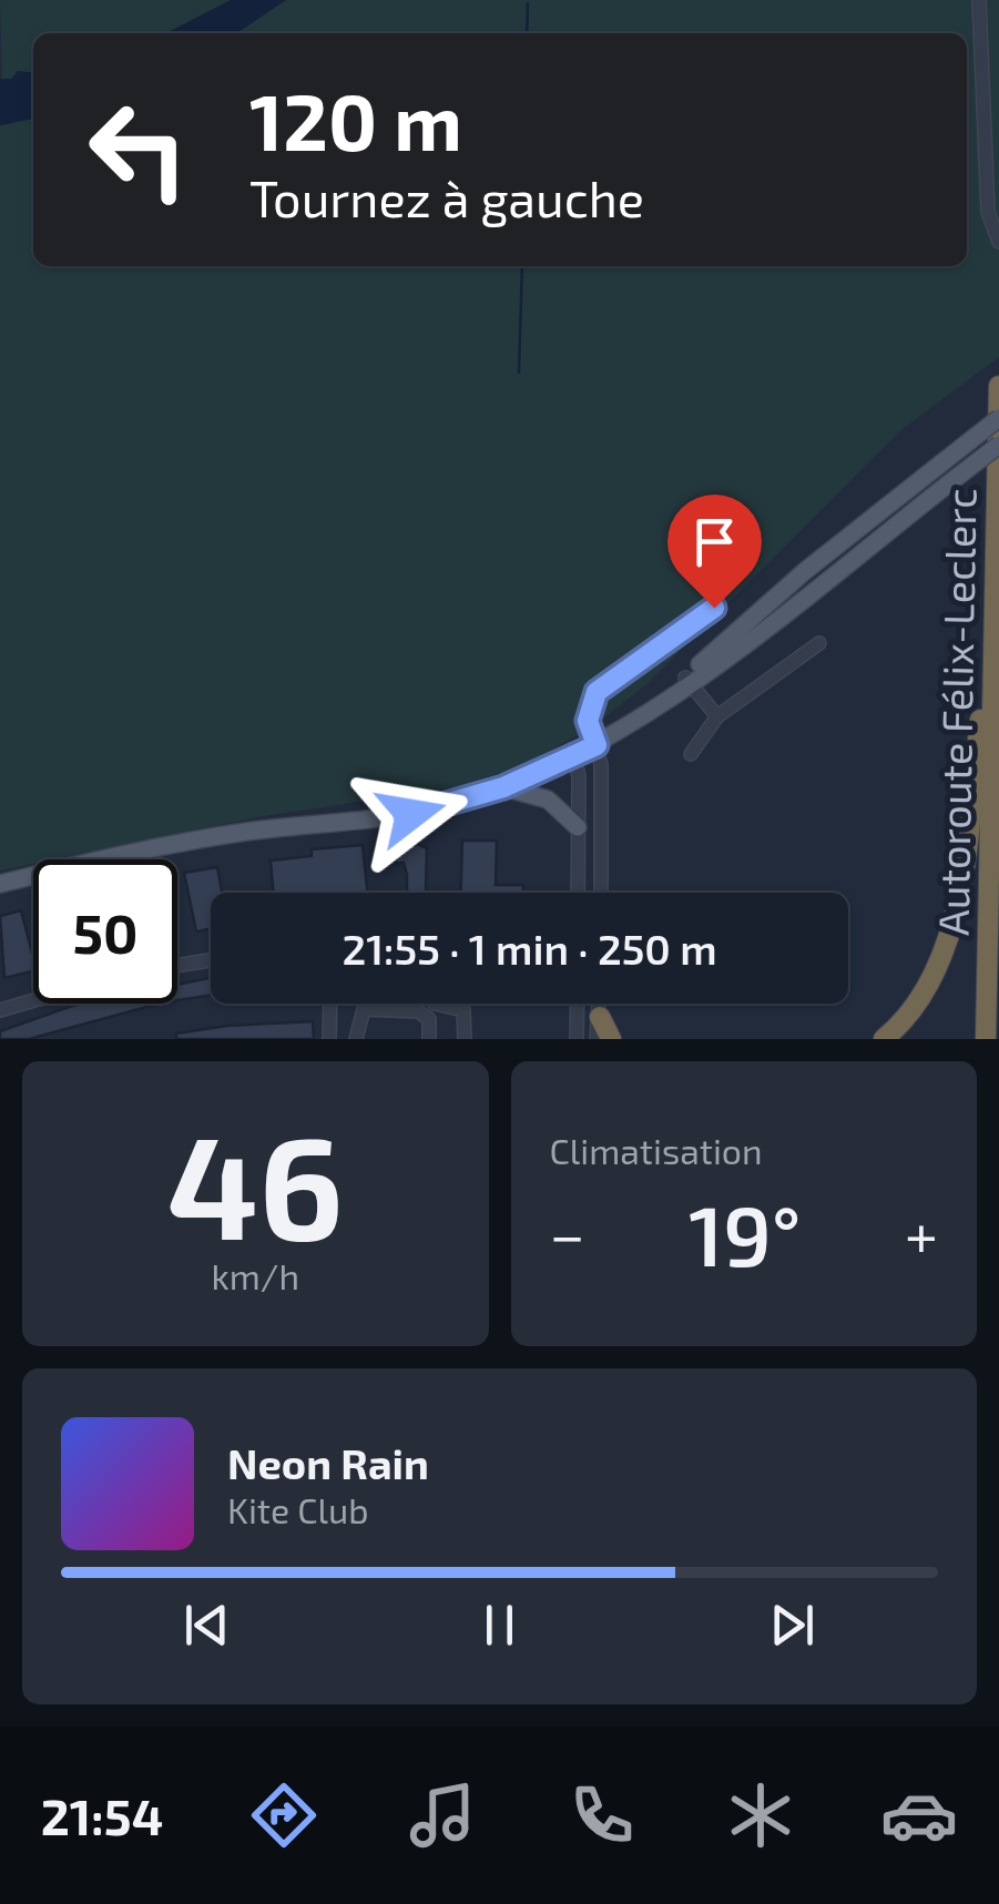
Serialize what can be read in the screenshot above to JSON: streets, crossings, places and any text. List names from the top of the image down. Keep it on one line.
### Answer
{"streets":{"highway":["Autoroute Félix-Leclerc"]},"page":{"turn":["120 m","Tournez à gauche"],"limit":"50","trip":"21:55 · 1 min · 250 m","tile":[["46","km/h"],"Climatisation"],"heat":["−","19°","+"],"song":["Neon Rain","Kite Club"],"tabs":"21:54"}}
